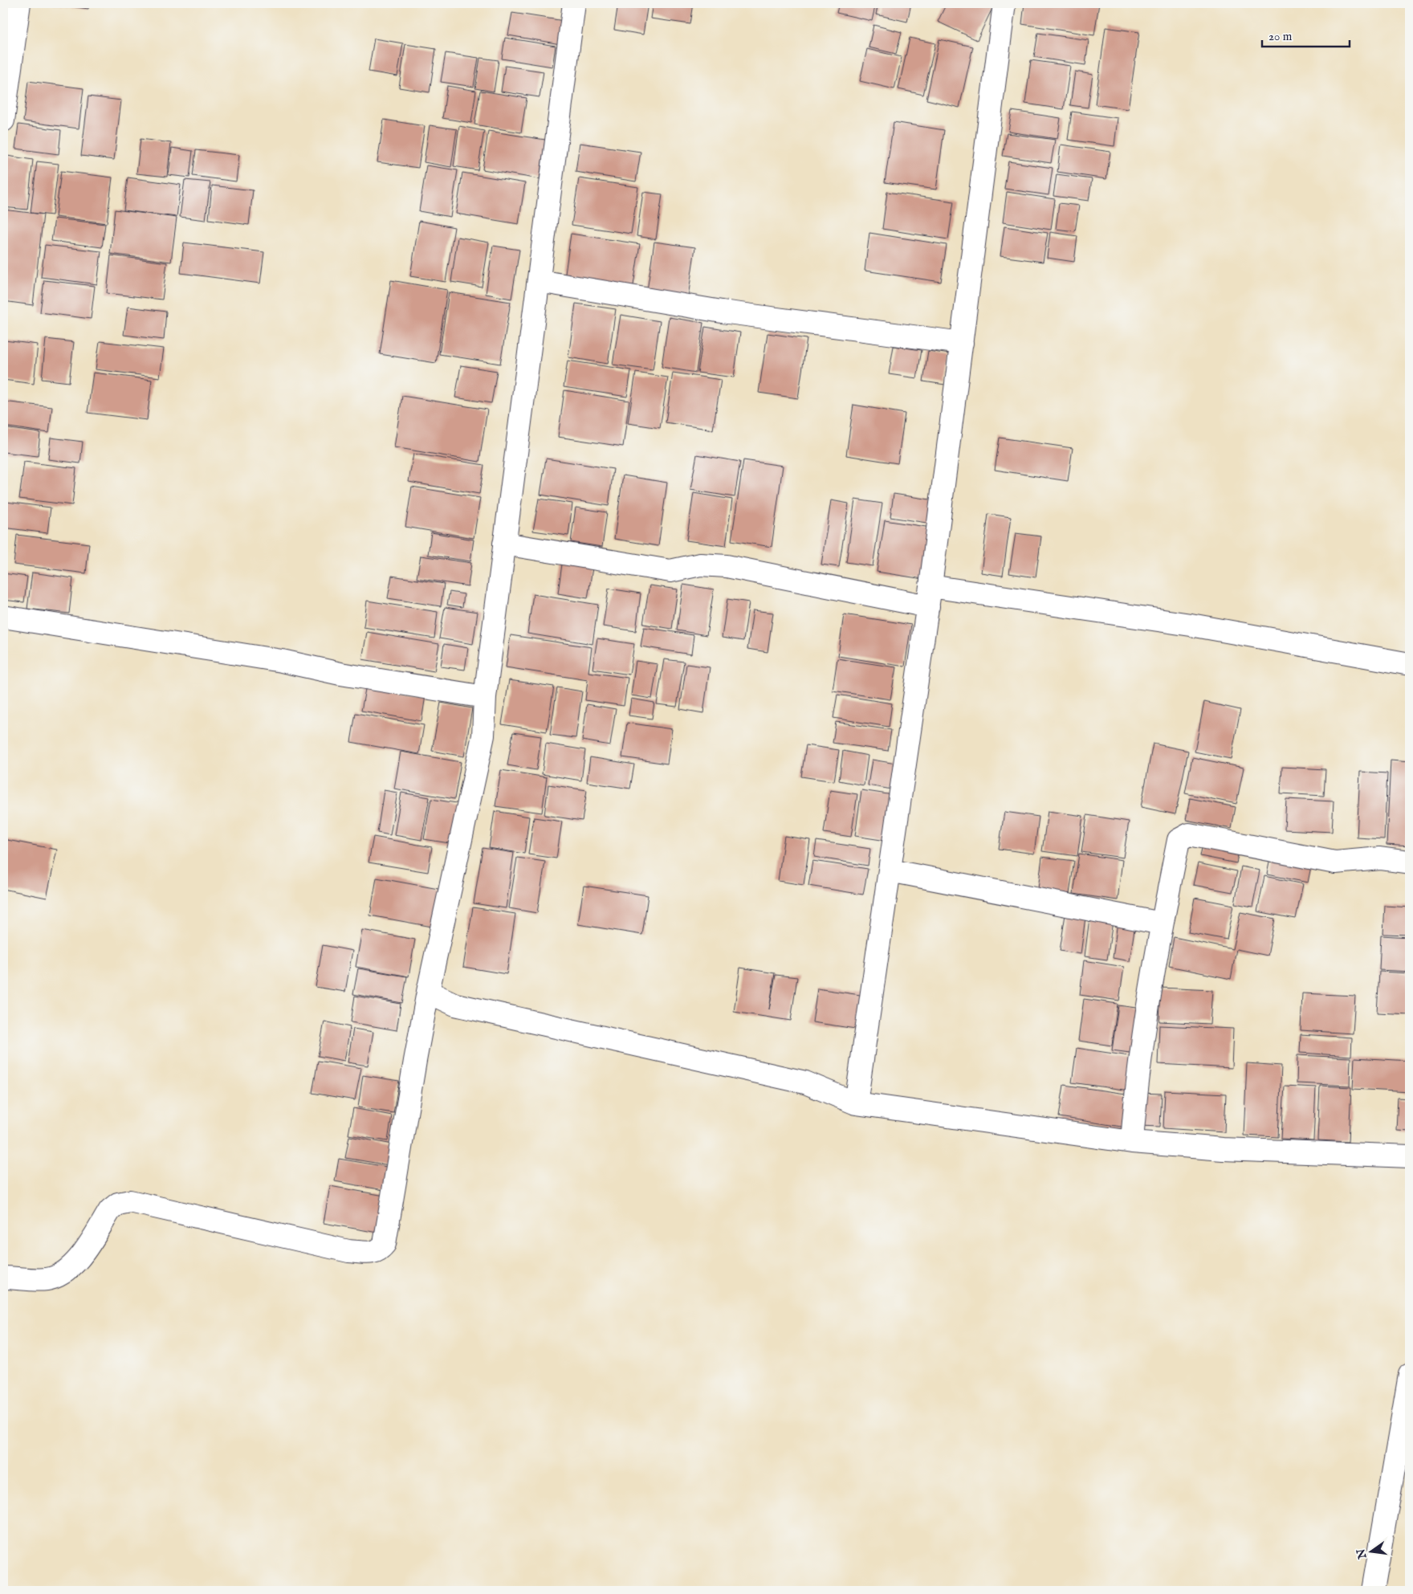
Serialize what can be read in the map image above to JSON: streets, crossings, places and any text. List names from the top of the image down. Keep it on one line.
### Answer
{"scale_bar":"20 m","north":"left"}
